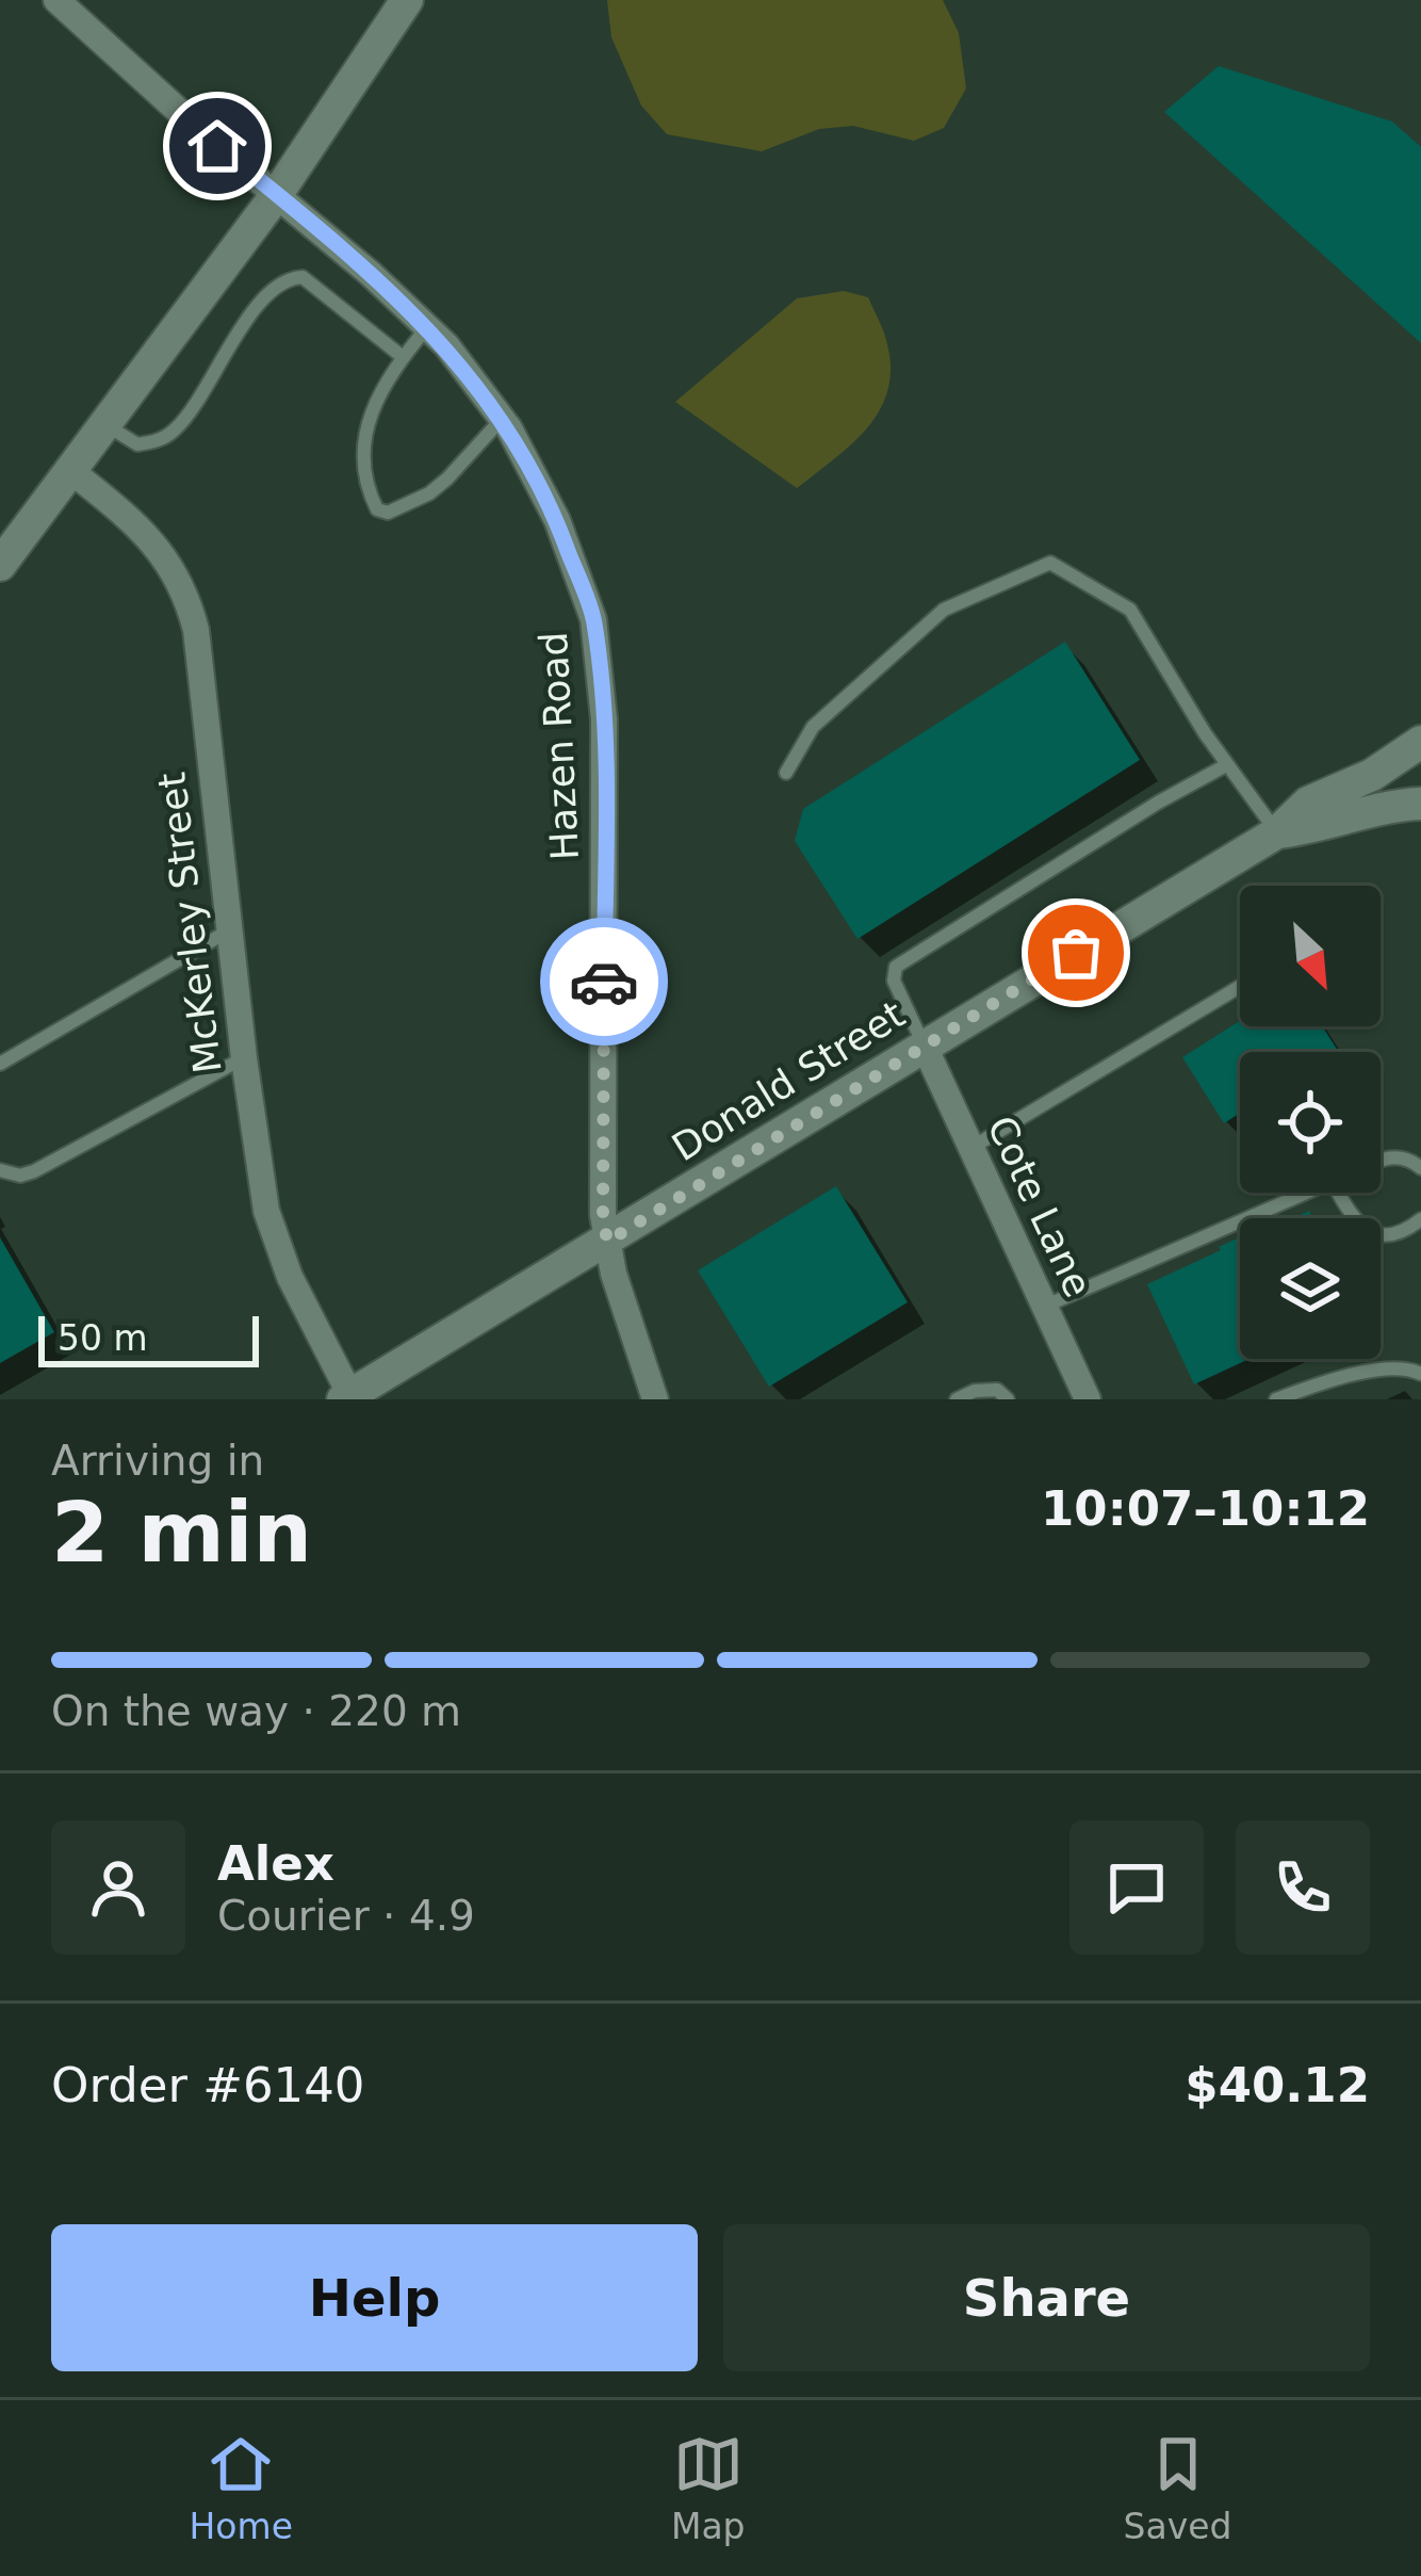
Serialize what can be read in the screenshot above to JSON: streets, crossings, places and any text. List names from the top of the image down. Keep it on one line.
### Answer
{"streets":{"street":["Hazen Road","McKerley Street","Donald Street","Cote Lane"]},"crossings":[["Hazen Road","Donald Street"],["McKerley Street","Donald Street"],["Donald Street","Cote Lane"]],"scale_bar":"50 m","north":"bottom right","page":{"scale":"50 m","heading":["2 min","Arriving in","10:07–10:12"],"panel":["Alex","Courier · 4.9","Order #6140","$40.12"],"bar":"On the way · 220 m","buttons":["Help","Share"],"tabs":["Home","Map","Saved"]}}
